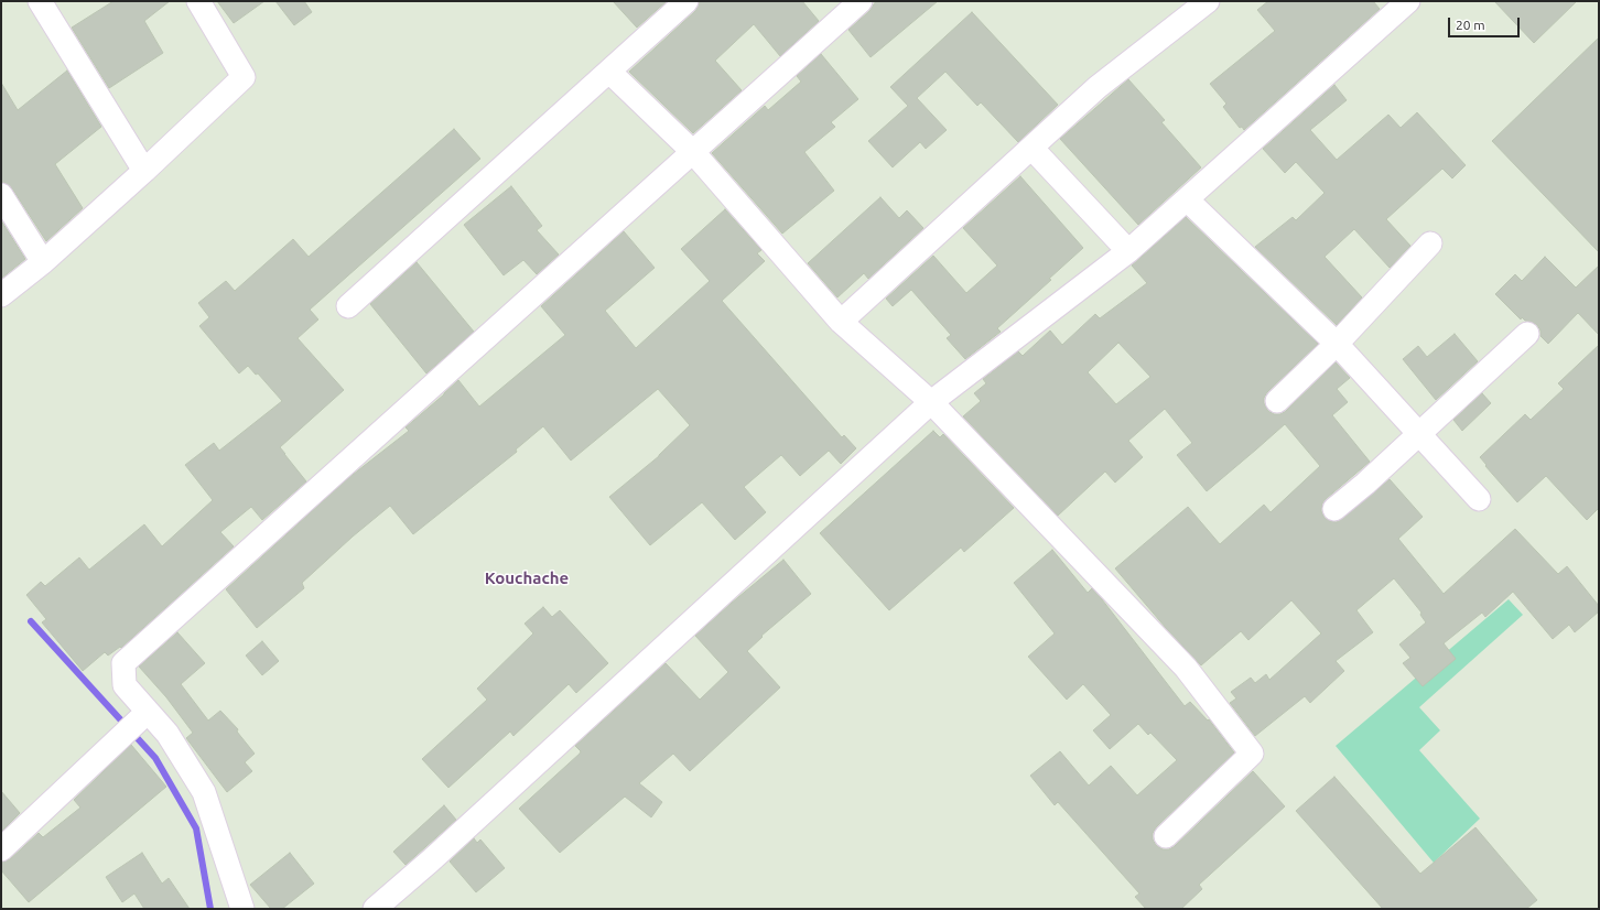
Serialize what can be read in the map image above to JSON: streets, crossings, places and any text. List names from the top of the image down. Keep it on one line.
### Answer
{"districts":["Kouchache"],"scale_bar":"20 m"}
